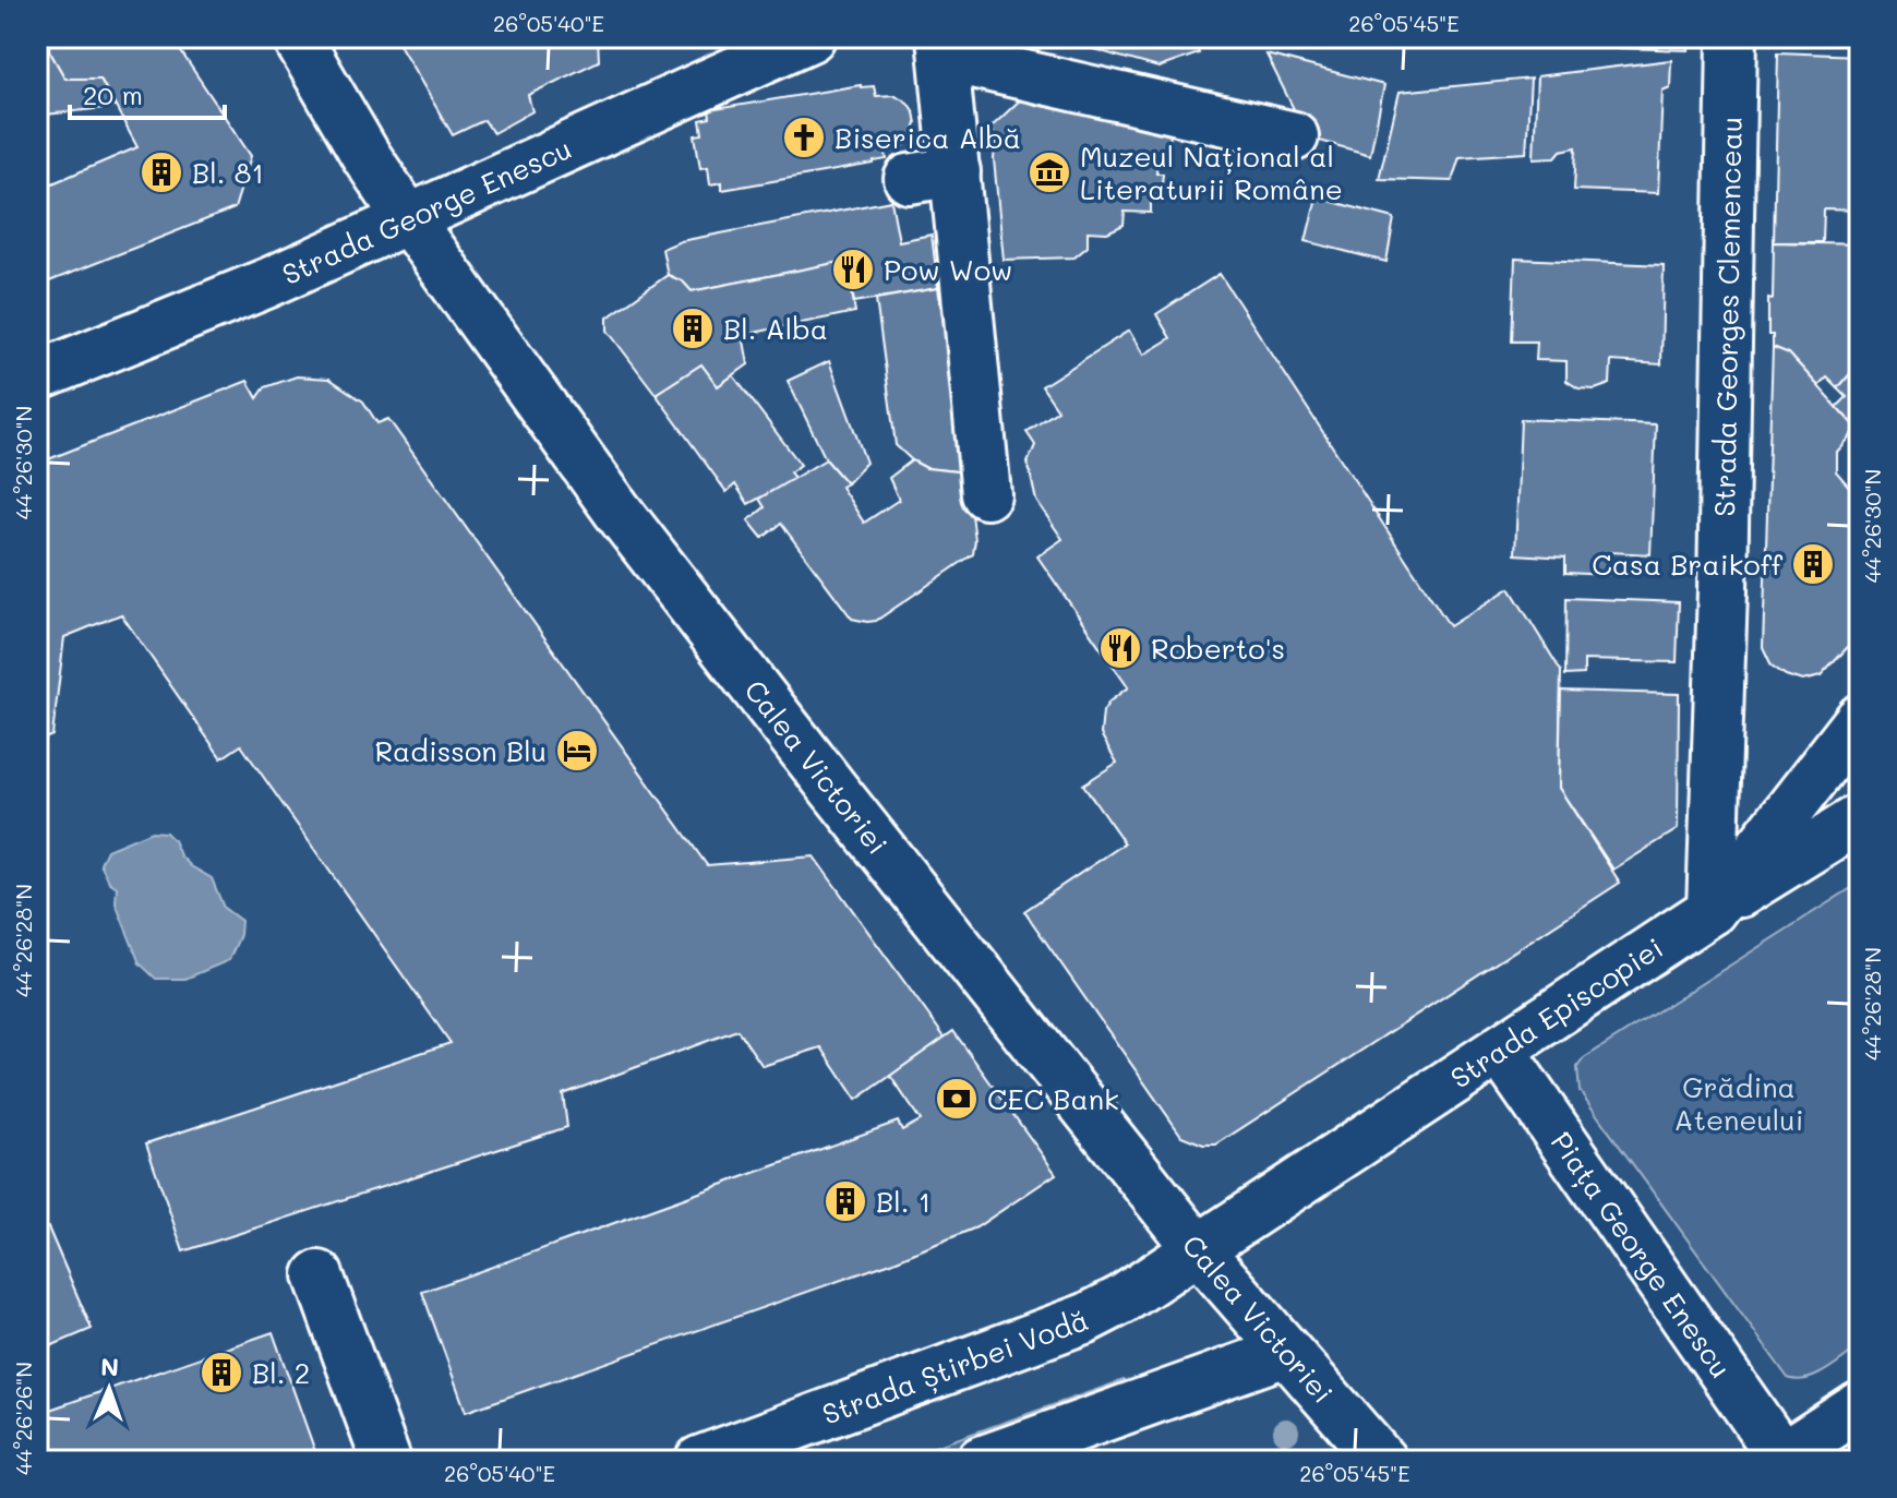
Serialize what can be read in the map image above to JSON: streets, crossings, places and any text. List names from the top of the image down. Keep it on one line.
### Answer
{"streets":{"street":["Strada George Enescu","Strada Georges Clemenceau","Calea Victoriei","Strada Episcopiei","Piața George Enescu","Strada Știrbei Vodă"]},"crossings":[["Strada George Enescu","Calea Victoriei"],["Strada Georges Clemenceau","Strada Episcopiei"],["Calea Victoriei","Strada Episcopiei"],["Calea Victoriei","Strada Știrbei Vodă"],["Strada Episcopiei","Piața George Enescu"],["Strada Episcopiei","Strada Știrbei Vodă"]],"parks":["Grădina Ateneului"],"places":{"church":["Biserica Albă"],"building":["Bl. 81","Bl. Alba","Casa Braikoff","Bl. 1","Bl. 2"],"museum":["Muzeul Național al Literaturii Române"],"restaurant":["Pow Wow","Roberto's"],"hotel":["Radisson Blu"],"bank":["CEC Bank"]},"scale_bar":"20 m","north":"top","coordinates":["26°05'40\"E","26°05'45\"E","44°26'30\"N","44°26'28\"N","44°26'26\"N"]}
